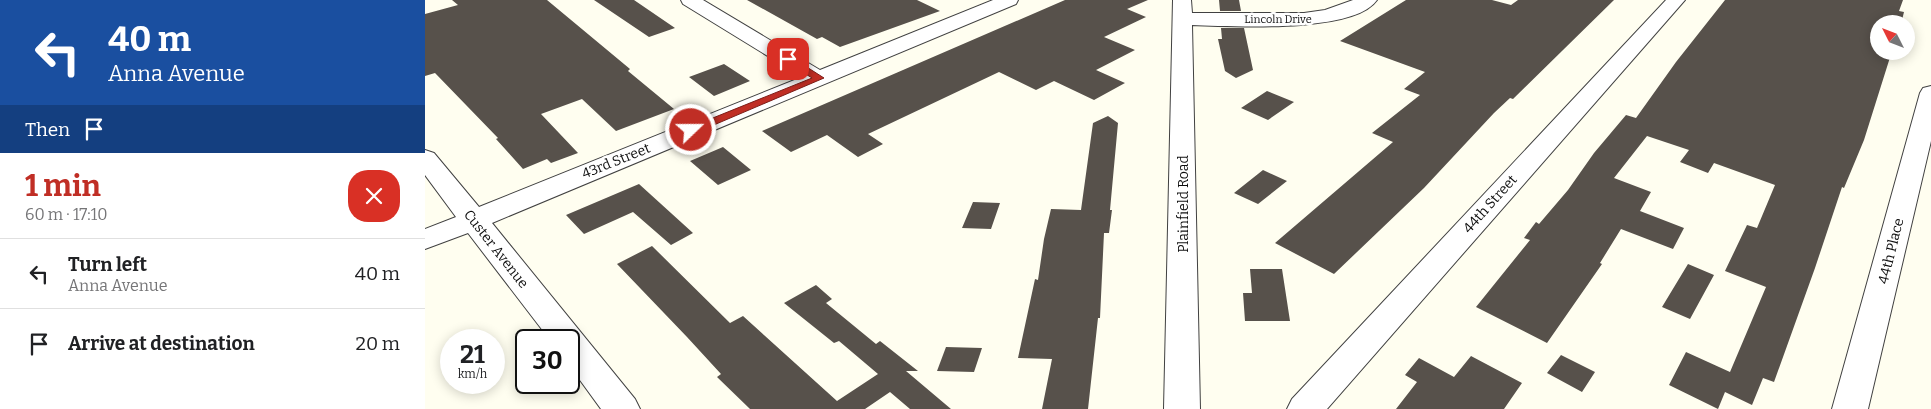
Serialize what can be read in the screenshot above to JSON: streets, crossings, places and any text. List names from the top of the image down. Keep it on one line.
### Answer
{"streets":{"street":["Lincoln Drive","43rd Street","Plainfield Road","44th Street","Custer Avenue","44th Place"]},"crossings":[["Lincoln Drive","Plainfield Road"],["43rd Street","Custer Avenue"]],"north":"top left","page":{"turn":["40 m","Anna Avenue"],"then":"Then","heading":["1 min","60 m · 17:10"],"list":[{"name":"Turn left","note":"Anna Avenue","value":"40 m"},{"name":"Arrive at destination","value":"20 m"}],"speed":"21 km/h","limit":"30"}}
